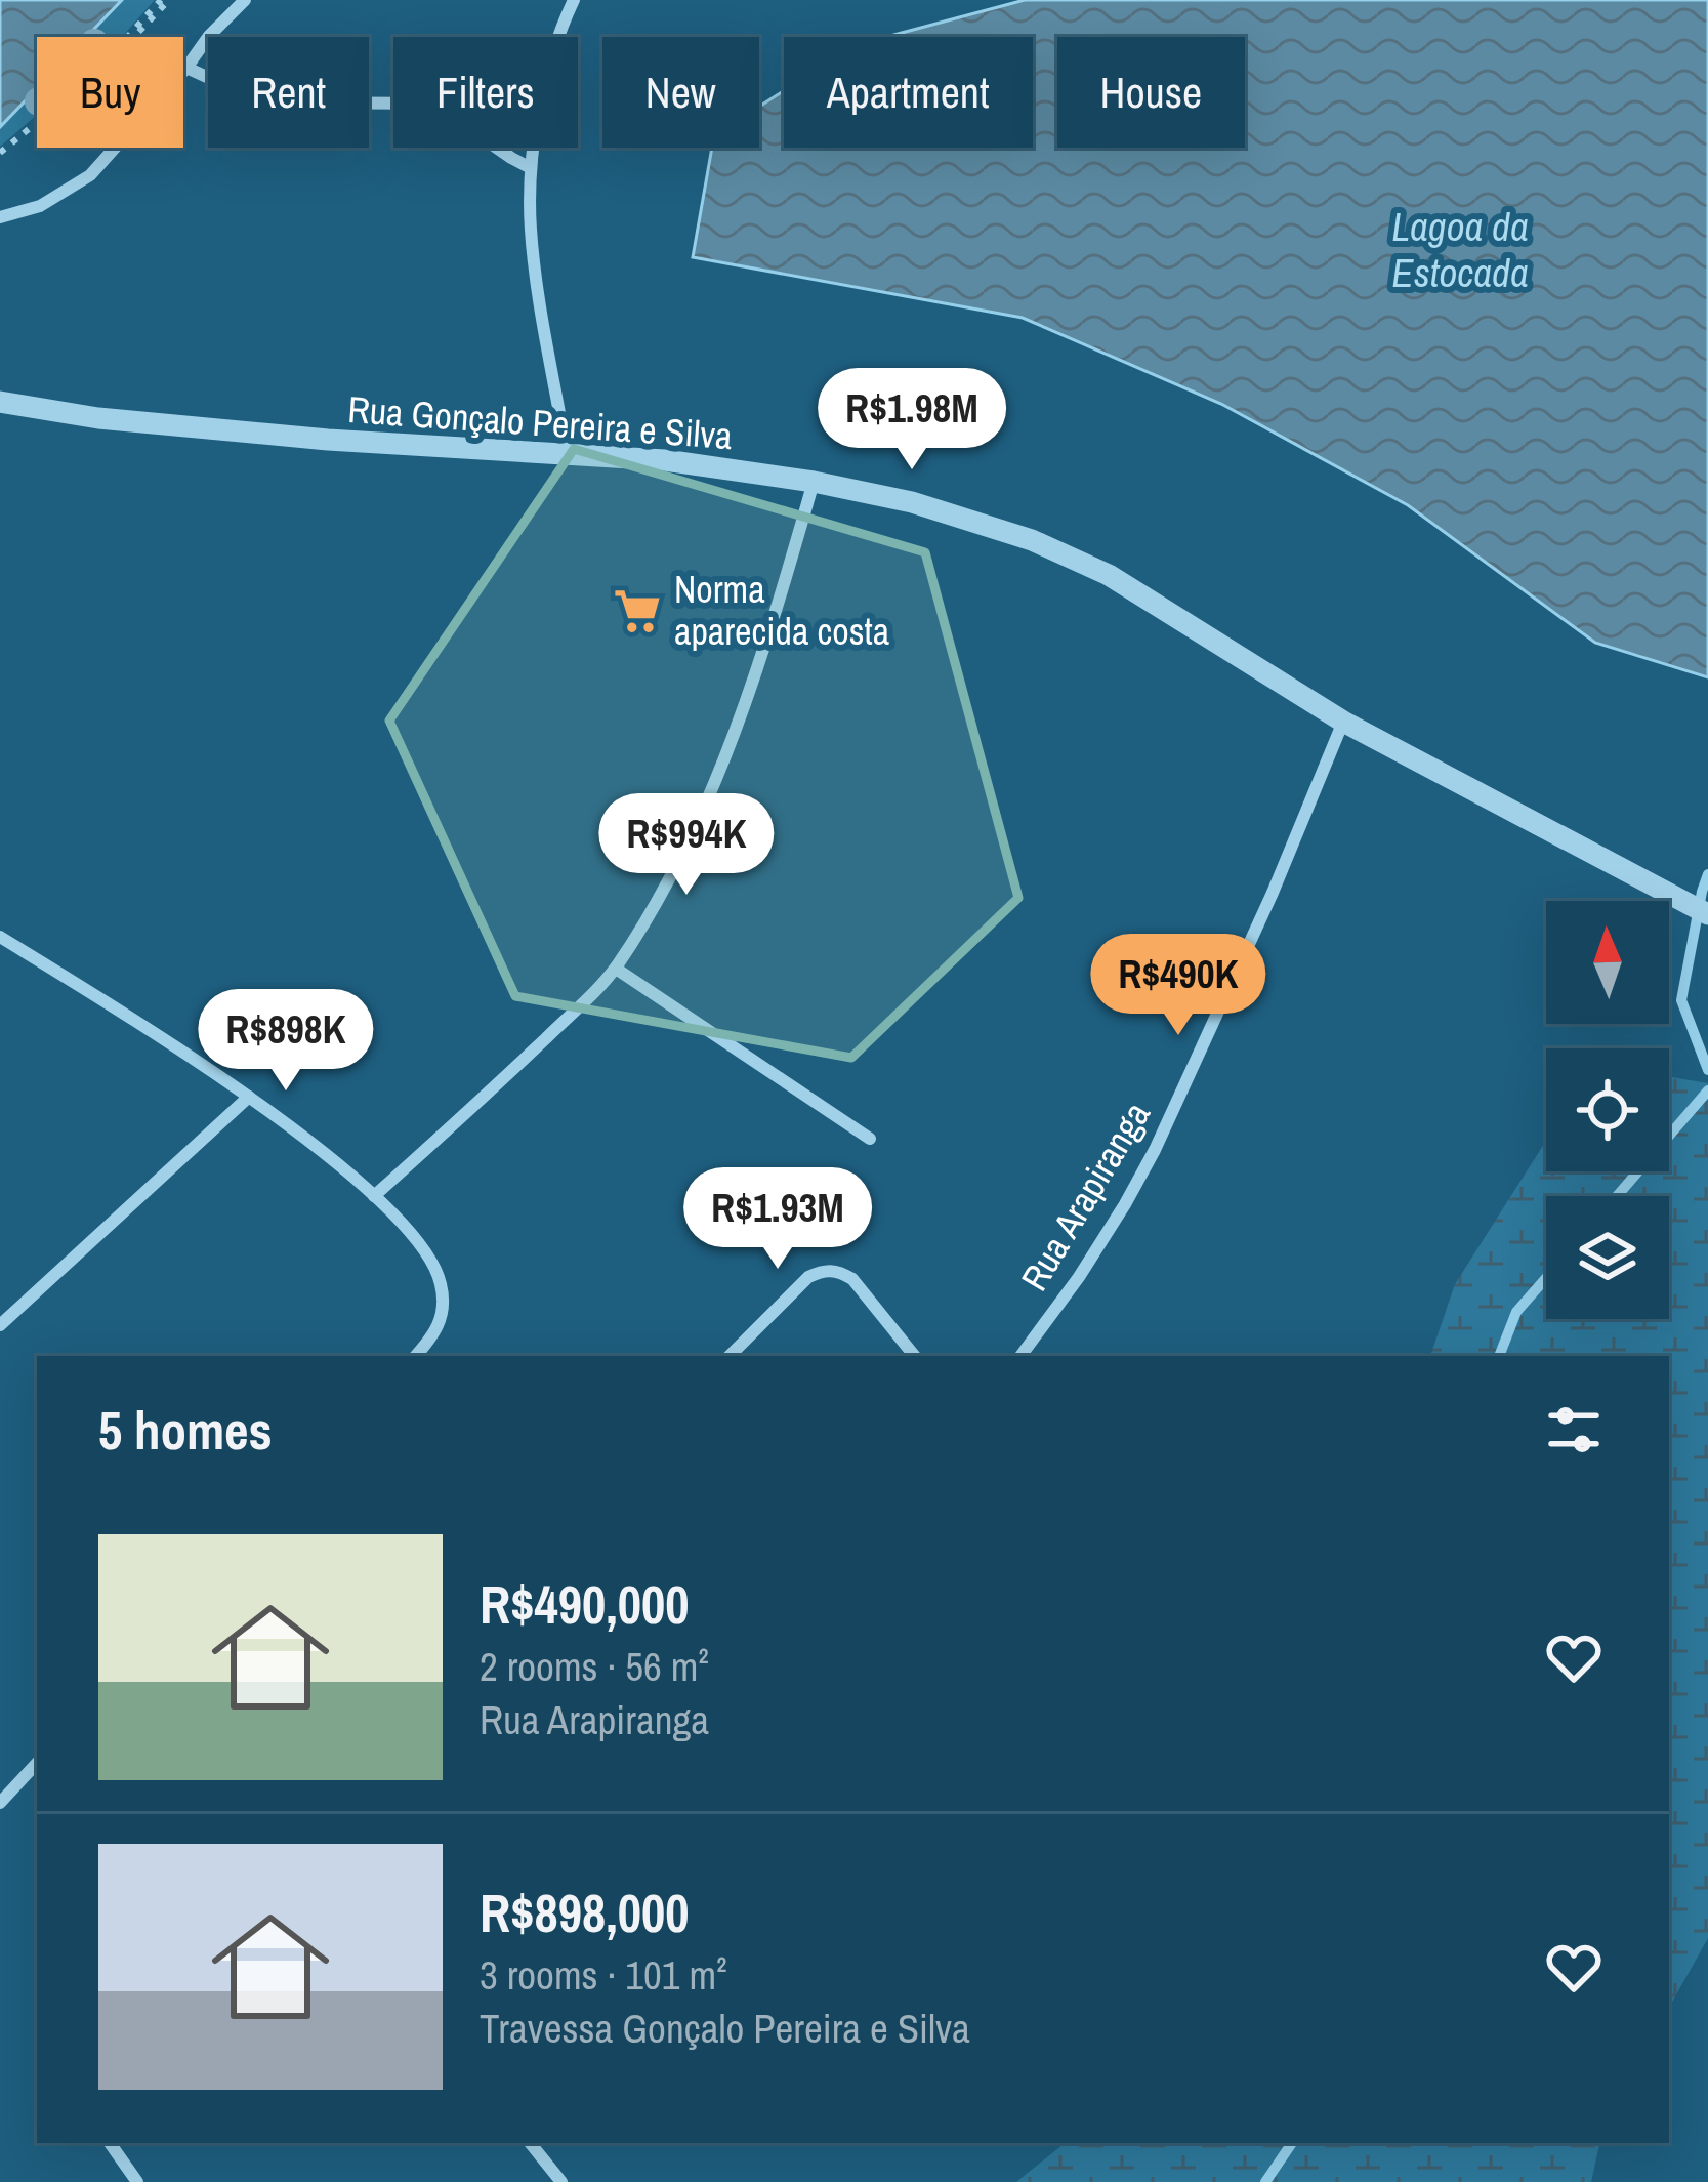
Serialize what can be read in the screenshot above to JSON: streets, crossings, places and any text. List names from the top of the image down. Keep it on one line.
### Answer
{"streets":{"street":["Rua Gonçalo Pereira e Silva","Rua Arapiranga"]},"crossings":[["Rua Gonçalo Pereira e Silva","Rua Arapiranga"]],"water":["Lagoa da Estocada"],"places":{"supermarket":["Norma aparecida costa"]},"north":"top","page":{"chip":["Buy","Rent","Filters","New","Apartment","House"],"price":["R$1.98M","R$994K","R$490K","R$898K","R$1.93M"],"heading":"5 homes","list":[{"name":"R$490,000","note":"2 rooms · 56 m² · Rua Arapiranga"},{"name":"R$898,000","note":"3 rooms · 101 m² · Travessa Gonçalo Pereira e Silva"}]}}
